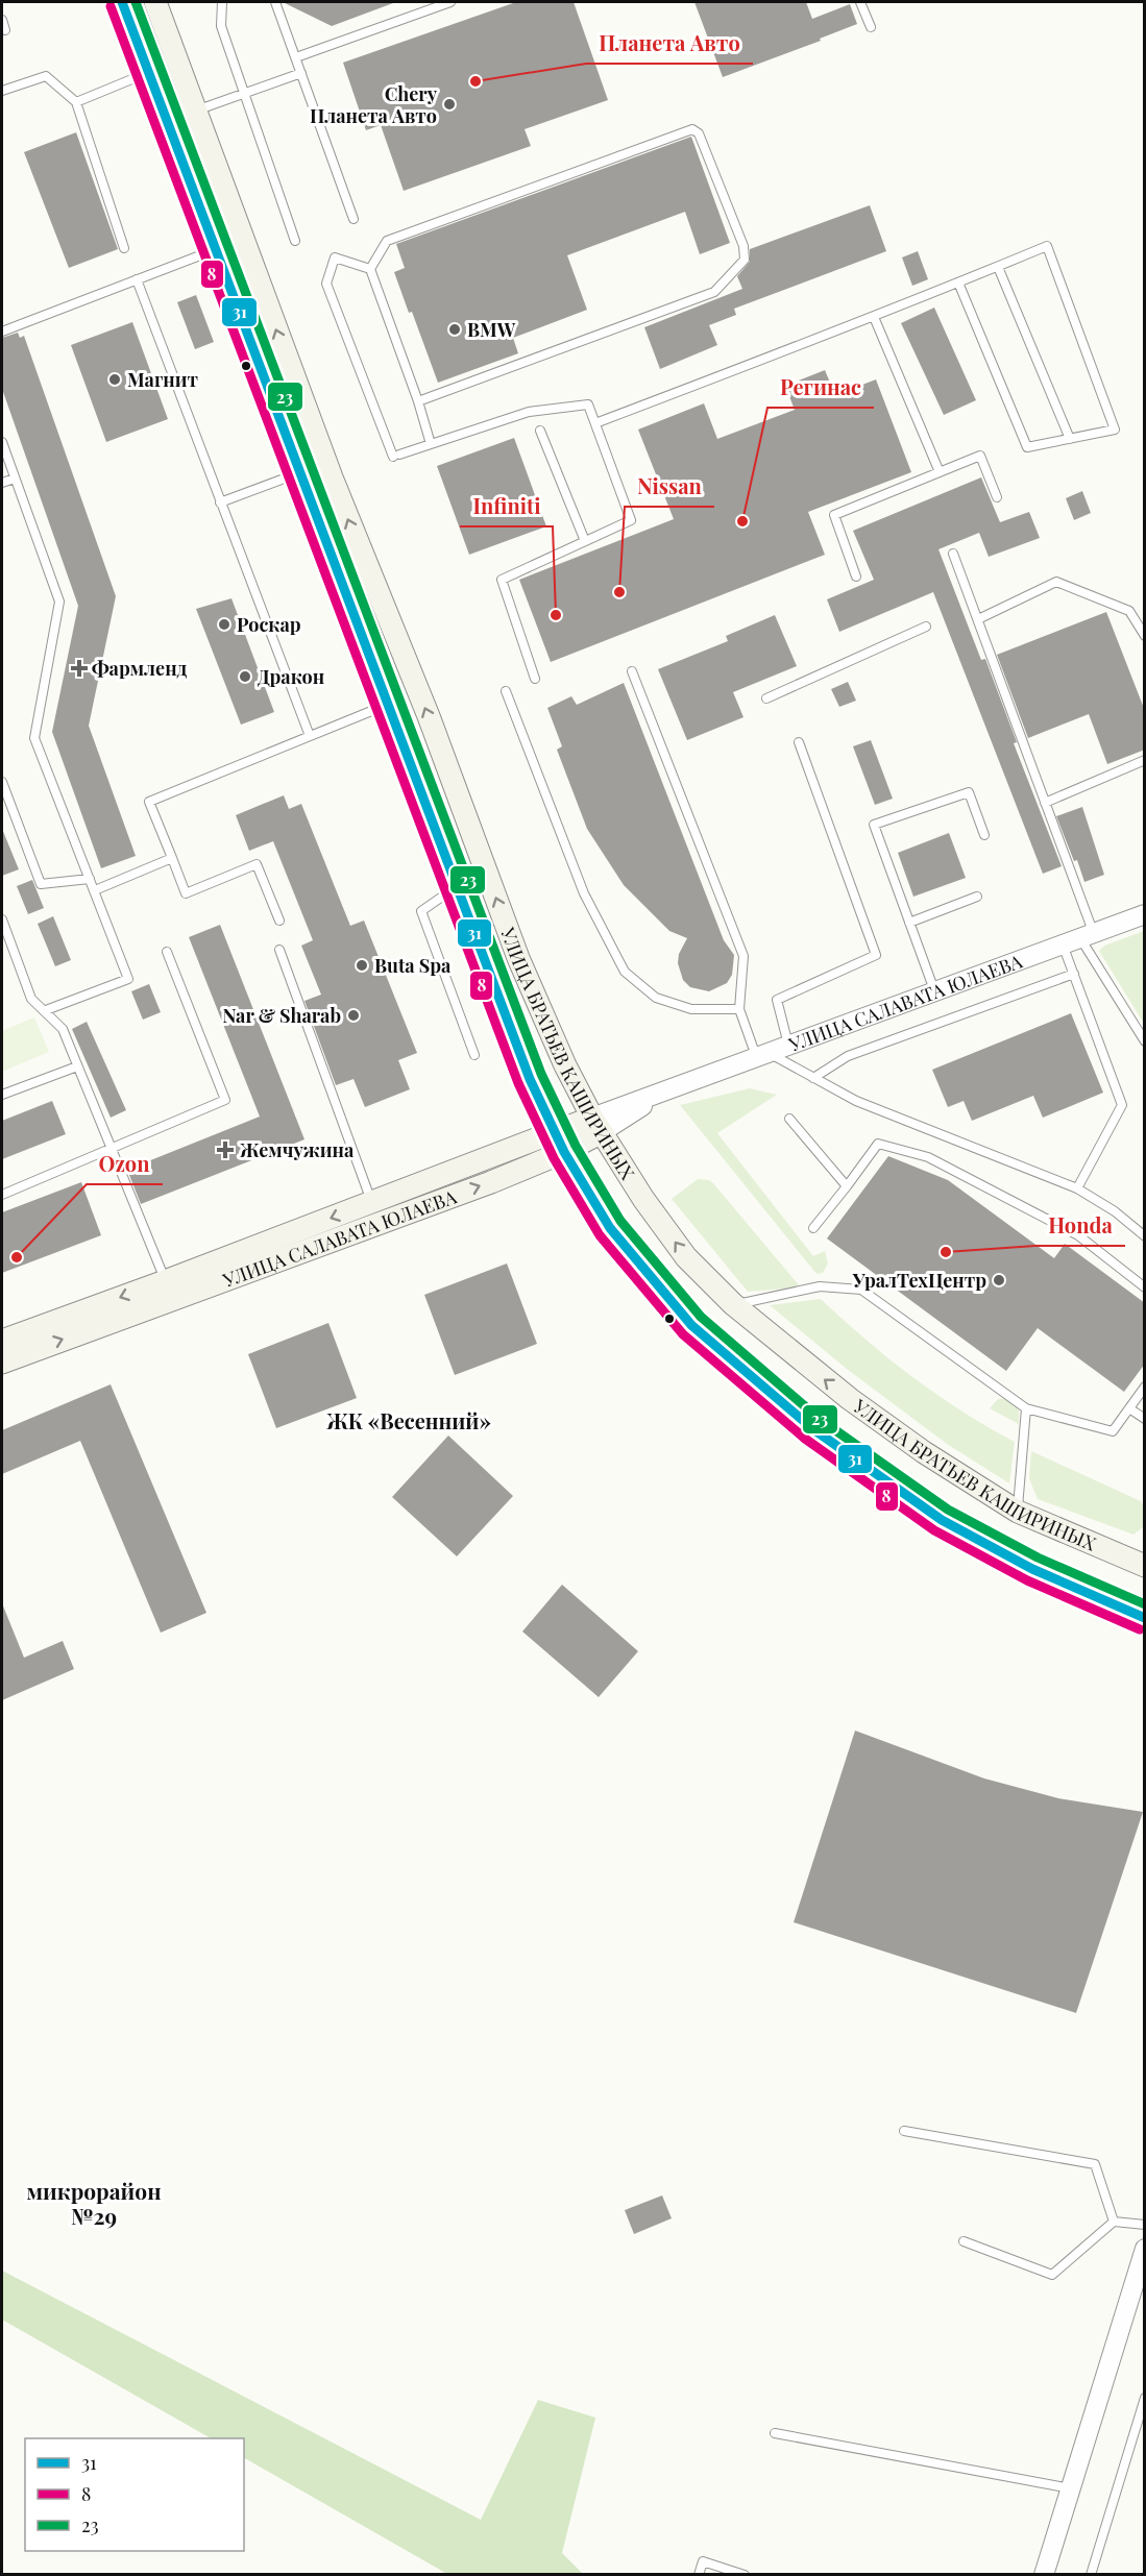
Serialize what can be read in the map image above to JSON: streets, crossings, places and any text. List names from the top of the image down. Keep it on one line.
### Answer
{"streets":{"main road":["УЛИЦА САЛАВАТА ЮЛАЕВА","УЛИЦА БРАТЬЕВ КАШИРИНЫХ"]},"crossings":[["УЛИЦА САЛАВАТА ЮЛАЕВА","УЛИЦА БРАТЬЕВ КАШИРИНЫХ"]],"districts":["ЖК «Весенний»","микрорайон №29"],"places":{"other":["Планета Авто","Chery Планета Авто","BMW","Магнит","Регинас","Nissan","Infiniti","Роскар","Дракон","Buta Spa","Nar & Sharab","Honda","Ozon","УралТехЦентр"],"health":["Фармленд","Жемчужина"]},"lines":["transit line 31","transit line 23","transit line 8"],"legend":["31","8","23"]}
